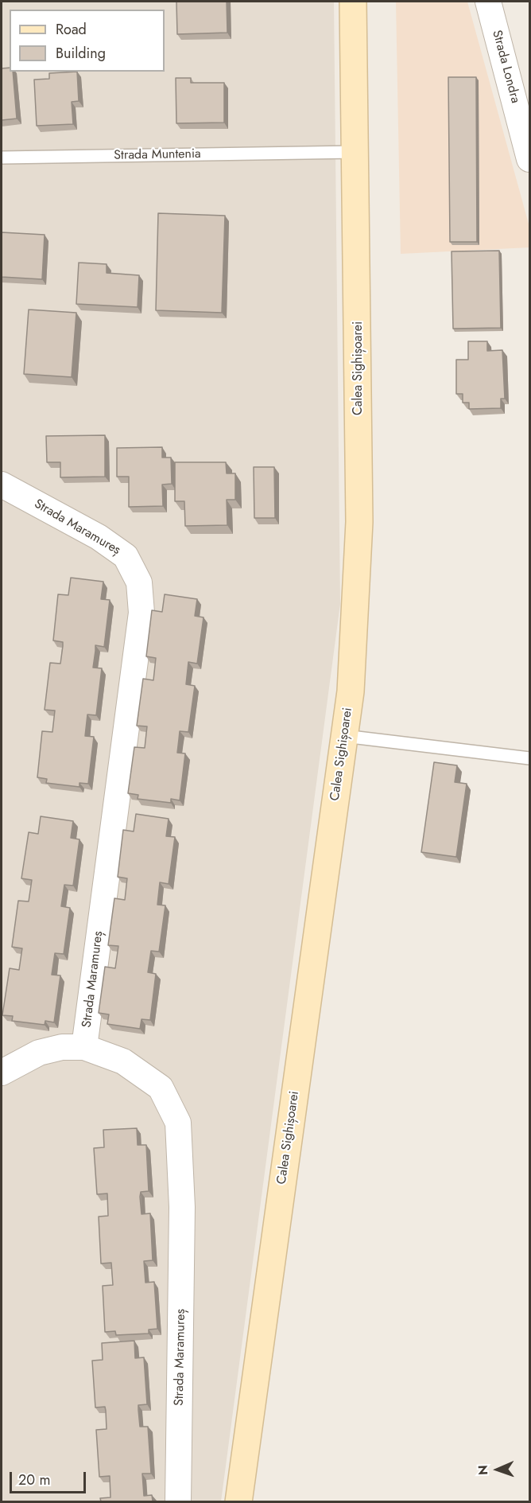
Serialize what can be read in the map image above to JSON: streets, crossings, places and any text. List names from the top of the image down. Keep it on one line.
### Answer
{"streets":{"main road":["Calea Sighișoarei"],"street":["Strada Londra","Strada Maramureș"],"lane":["Strada Muntenia"]},"crossings":[["Strada Muntenia","Calea Sighișoarei"]],"legend":["Road","Building"],"scale_bar":"20 m","north":"left"}
